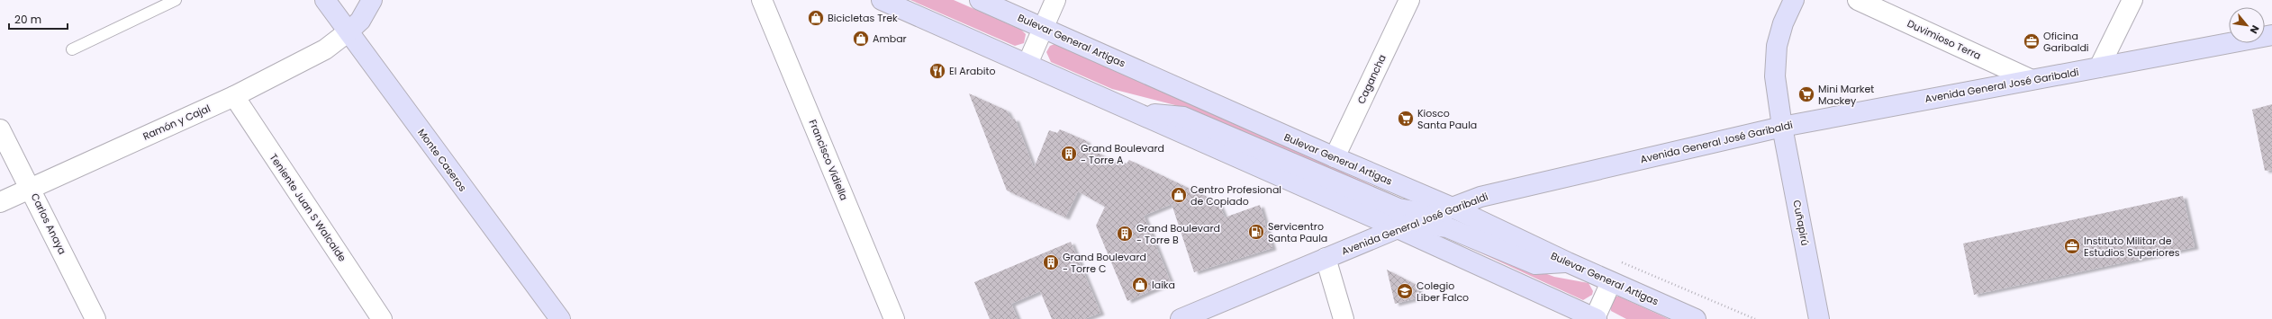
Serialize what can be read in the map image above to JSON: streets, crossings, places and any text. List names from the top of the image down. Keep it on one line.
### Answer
{"streets":{"main road":["Bulevar General Artigas","Avenida General José Garibaldi","Monte Caseros","Cuñapirú"],"street":["Duvimioso Terra","Cagancha","Ramón y Cajal","Francisco Vidiella","Teniente Juan S Walcalde","Carlos Anaya"]},"crossings":[["Duvimioso Terra","Avenida General José Garibaldi"],["Bulevar General Artigas","Cagancha"],["Bulevar General Artigas","Avenida General José Garibaldi"],["Avenida General José Garibaldi","Cuñapirú"],["Ramón y Cajal","Monte Caseros"],["Ramón y Cajal","Teniente Juan S Walcalde"],["Ramón y Cajal","Carlos Anaya"]],"places":{"shop":["Bicicletas Trek","Ambar","Centro Profesional de Copiado","laika"],"office":["Oficina Garibaldi","Instituto Militar de Estudios Superiores"],"restaurant":["El Arabito"],"supermarket":["Mini Market Mackey","Kiosco Santa Paula"],"building":["Grand Boulevard - Torre A","Grand Boulevard - Torre B","Grand Boulevard - Torre C"],"fuel station":["Servicentro Santa Paula"],"school or university":["Colegio Liber Falco"]},"scale_bar":"20 m","north":"bottom right"}
